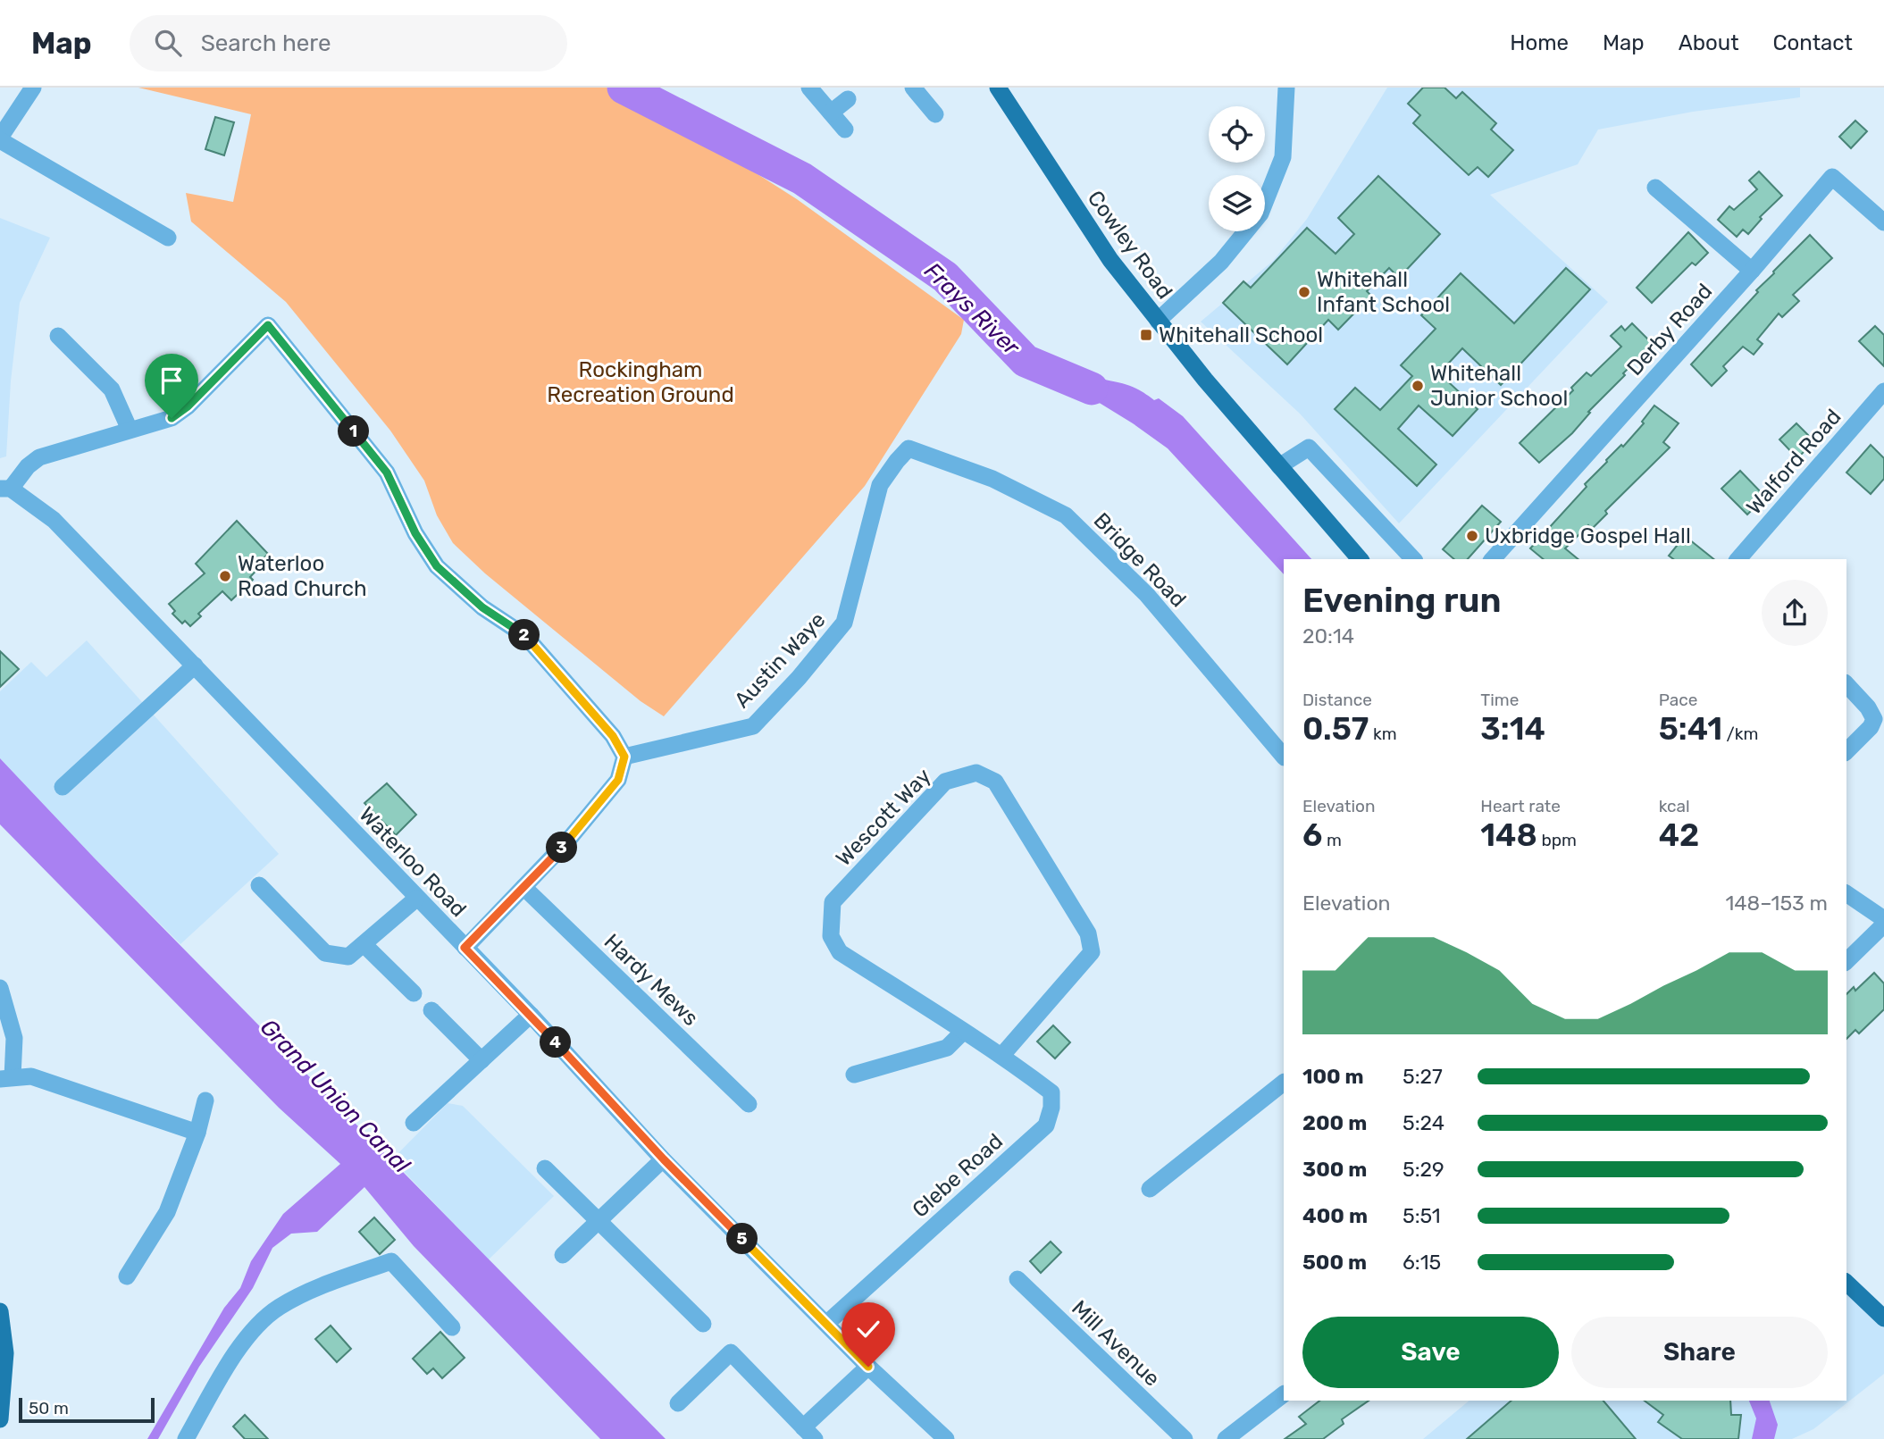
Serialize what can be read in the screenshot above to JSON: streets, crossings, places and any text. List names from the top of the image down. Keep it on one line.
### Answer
{"streets":{"main road":["Cowley Road"],"street":["Derby Road","Walford Road","Bridge Road","Austin Waye","Wescott Way","Waterloo Road","Hardy Mews","Glebe Road","Mill Avenue"]},"crossings":[["Bridge Road","Austin Waye"],["Wescott Way","Glebe Road"],["Waterloo Road","Glebe Road"]],"water":["Frays River","Grand Union Canal"],"parks":["Rockingham Recreation Ground"],"places":{"other":["Whitehall Infant School","Whitehall Junior School","Uxbridge Gospel Hall","Waterloo Road Church"],"transit":["Whitehall School"]},"scale_bar":"50 m","page":{"header":"Map","search":"Search here","nav":["Home","Map","About","Contact"],"pins":["1","2","3","4","5"],"heading":["Evening run","20:14"],"stats":[["Distance","0.57 km"],["Time","3:14"],["Pace","5:41 /km"],["Elevation","6 m"],["Heart rate","148 bpm"],["kcal","42"]],"chart":["Elevation","148–153 m"],"list":[{"name":"100 m","note":"5:27"},{"name":"200 m","note":"5:24"},{"name":"300 m","note":"5:29"},{"name":"400 m","note":"5:51"},{"name":"500 m","note":"6:15"}],"buttons":["Save","Share"],"scale":"50 m"}}
